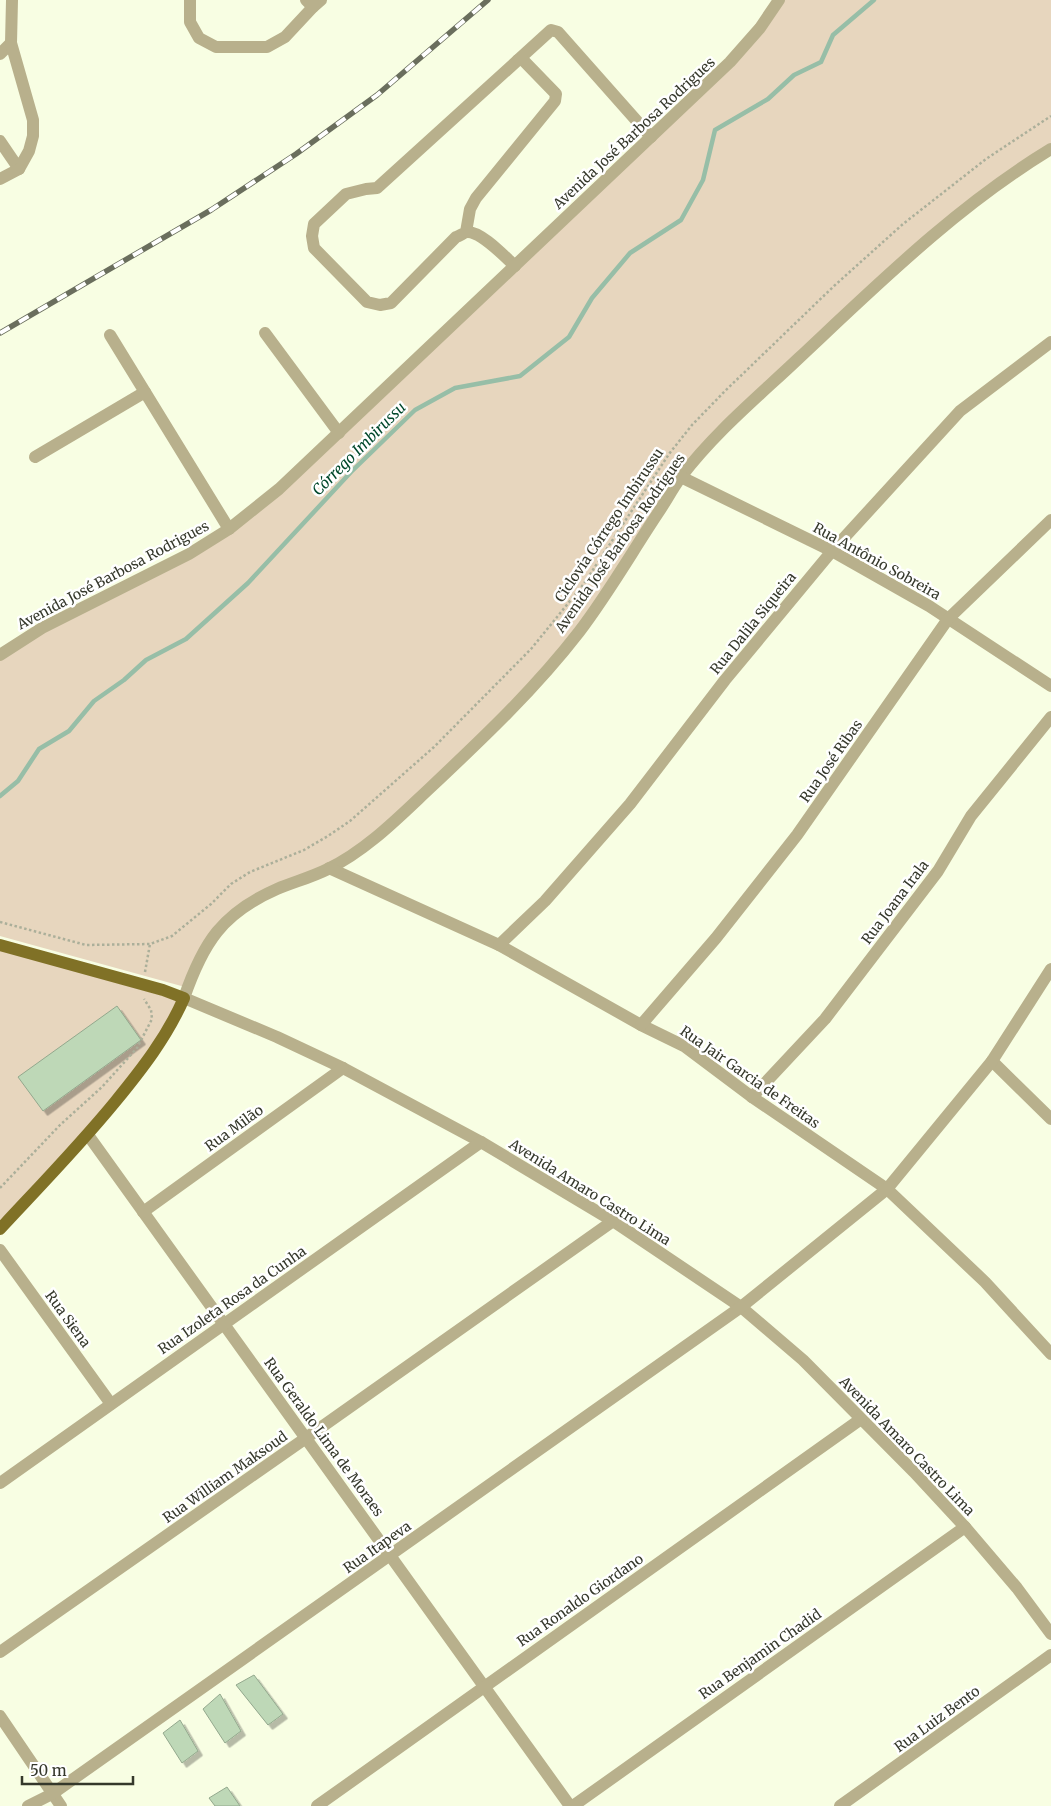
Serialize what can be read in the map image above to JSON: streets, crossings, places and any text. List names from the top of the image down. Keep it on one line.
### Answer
{"streets":{"main road":["Avenida José Barbosa Rodrigues","Avenida Amaro Castro Lima"],"street":["Rua Antônio Sobreira","Rua Dalila Siqueira","Rua José Ribas","Rua Joana Irala","Rua Jair Garcia de Freitas","Rua Milão","Rua Izoleta Rosa da Cunha","Rua Siena","Rua Geraldo Lima de Moraes","Rua William Maksoud","Rua Itapeva","Rua Ronaldo Giordano","Rua Benjamin Chadid","Rua Luiz Bento"],"path":["Ciclovia Córrego Imbirussu"]},"crossings":[["Avenida José Barbosa Rodrigues","Rua Antônio Sobreira"],["Avenida José Barbosa Rodrigues","Rua Jair Garcia de Freitas"],["Avenida José Barbosa Rodrigues","Avenida Amaro Castro Lima"],["Avenida José Barbosa Rodrigues","Rua Geraldo Lima de Moraes"],["Rua Antônio Sobreira","Rua Dalila Siqueira"],["Rua Antônio Sobreira","Rua José Ribas"],["Rua Dalila Siqueira","Rua Jair Garcia de Freitas"],["Rua José Ribas","Rua Jair Garcia de Freitas"],["Rua Joana Irala","Rua Jair Garcia de Freitas"],["Rua Jair Garcia de Freitas","Rua Itapeva"],["Rua Milão","Avenida Amaro Castro Lima"],["Rua Milão","Rua Geraldo Lima de Moraes"],["Avenida Amaro Castro Lima","Rua Izoleta Rosa da Cunha"],["Avenida Amaro Castro Lima","Rua William Maksoud"],["Avenida Amaro Castro Lima","Rua Itapeva"],["Avenida Amaro Castro Lima","Rua Ronaldo Giordano"],["Avenida Amaro Castro Lima","Rua Benjamin Chadid"],["Rua Izoleta Rosa da Cunha","Rua Siena"],["Rua Izoleta Rosa da Cunha","Rua Geraldo Lima de Moraes"],["Rua Geraldo Lima de Moraes","Rua William Maksoud"],["Rua Geraldo Lima de Moraes","Rua Itapeva"],["Rua Geraldo Lima de Moraes","Rua Ronaldo Giordano"],["Rua Geraldo Lima de Moraes","Rua Benjamin Chadid"]],"water":["Córrego Imbirussu"],"scale_bar":"50 m"}
